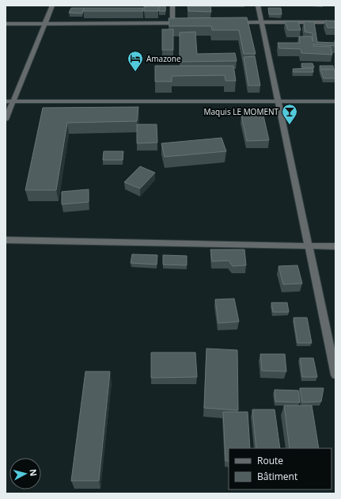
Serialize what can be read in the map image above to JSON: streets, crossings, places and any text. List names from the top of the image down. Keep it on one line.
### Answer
{"places":{"hotel":["Amazone"],"bar":["Maquis LE MOMENT"]},"legend":["Route","Bâtiment"],"north":"right"}
